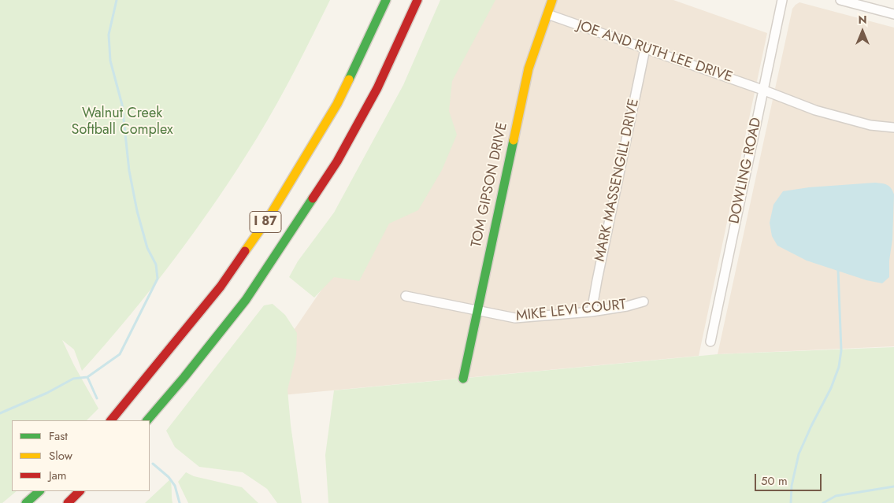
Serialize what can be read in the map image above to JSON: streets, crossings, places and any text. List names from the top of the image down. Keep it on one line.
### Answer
{"streets":{"main road":["TOM GIPSON DRIVE","I 87"],"street":["JOE AND RUTH LEE DRIVE","DOWLING ROAD","MARK MASSENGILL DRIVE","MIKE LEVI COURT"]},"crossings":[["JOE AND RUTH LEE DRIVE","DOWLING ROAD"],["JOE AND RUTH LEE DRIVE","MARK MASSENGILL DRIVE"],["JOE AND RUTH LEE DRIVE","TOM GIPSON DRIVE"],["MARK MASSENGILL DRIVE","MIKE LEVI COURT"],["TOM GIPSON DRIVE","MIKE LEVI COURT"]],"parks":["Walnut Creek Softball Complex"],"legend":["Fast","Slow","Jam"],"scale_bar":"50 m","north":"top"}
